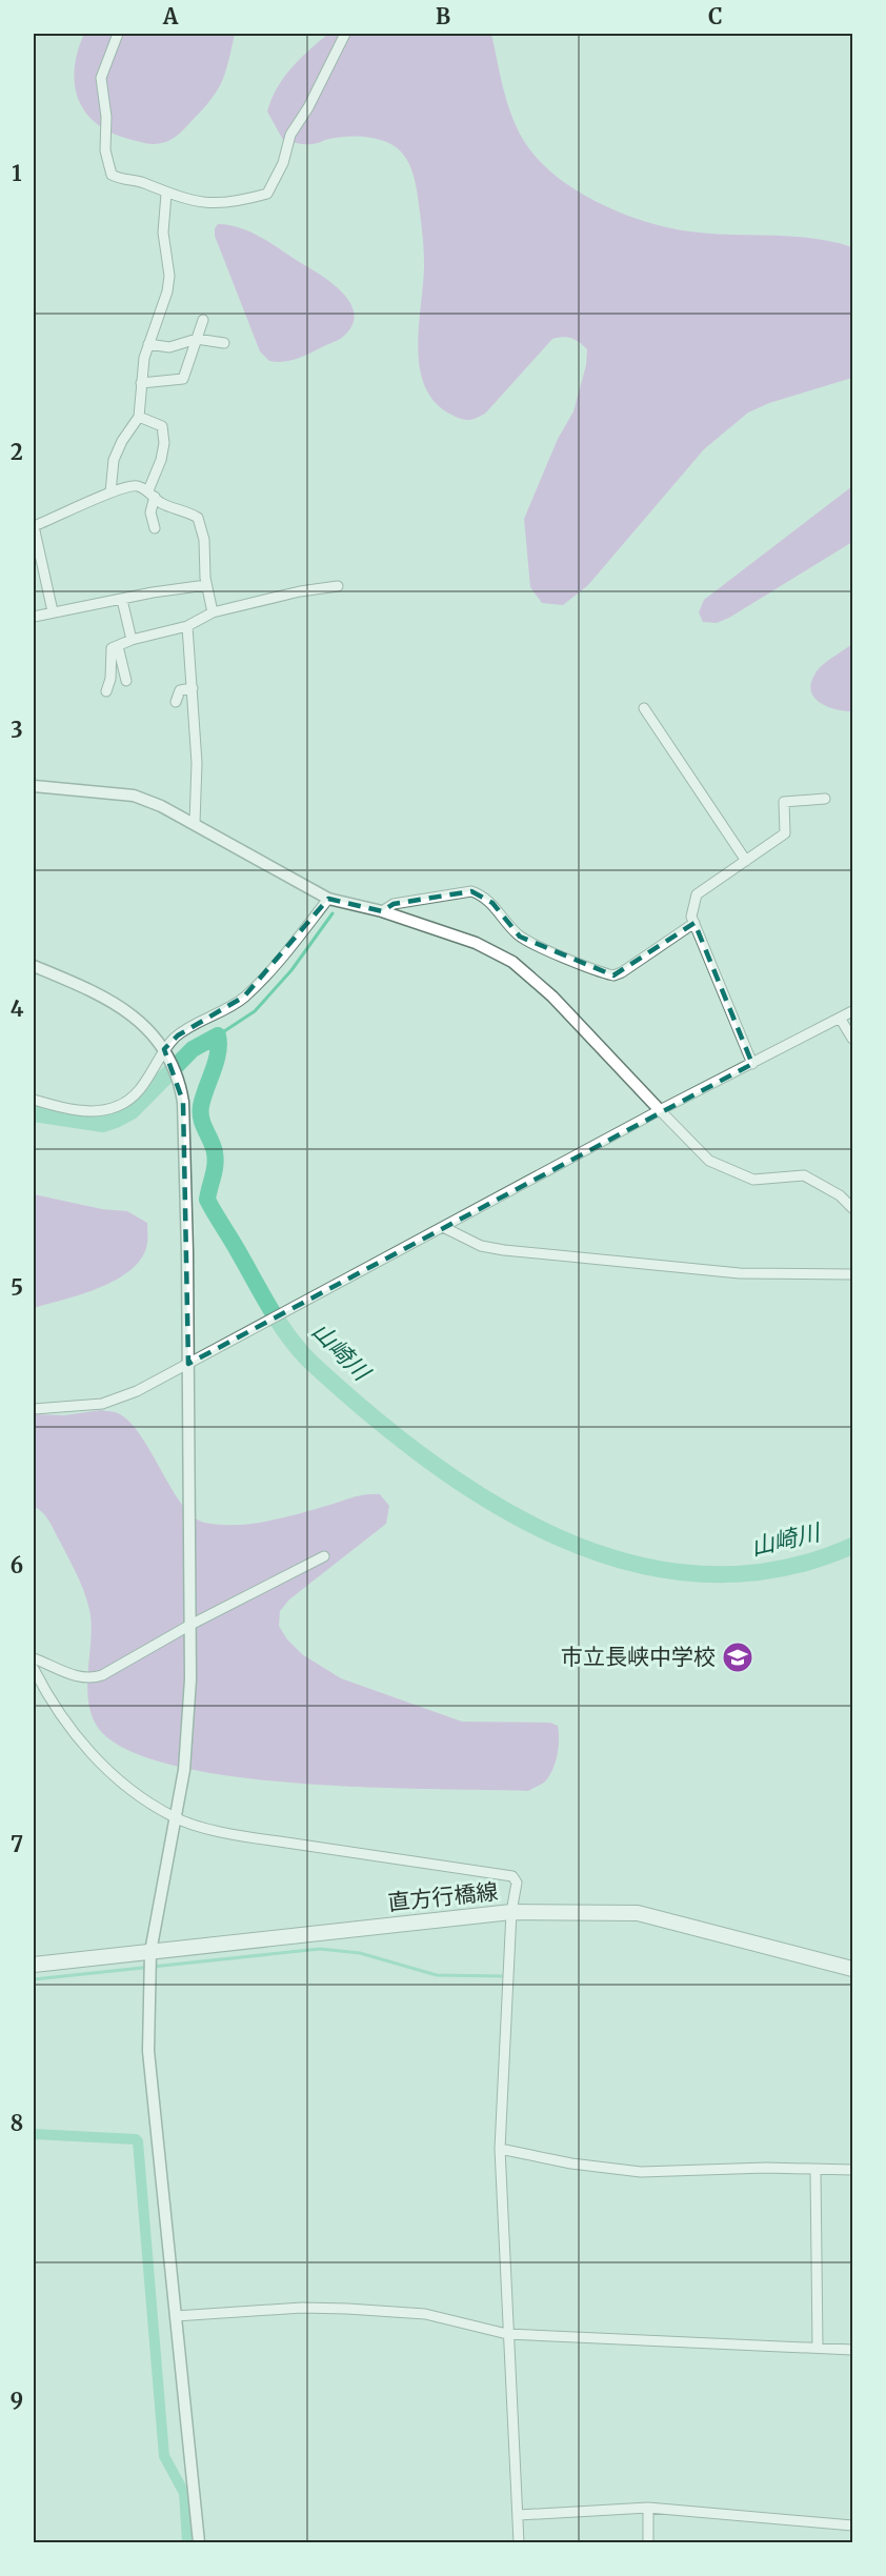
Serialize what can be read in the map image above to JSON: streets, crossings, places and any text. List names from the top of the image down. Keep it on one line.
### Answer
{"streets":{"main road":["直方行橋線"]},"water":["山崎川"],"places":{"school or university":["市立長峡中学校"]},"grid":{"columns":["A","B","C"],"rows":["1","2","3","4","5","6","7","8","9"]}}
